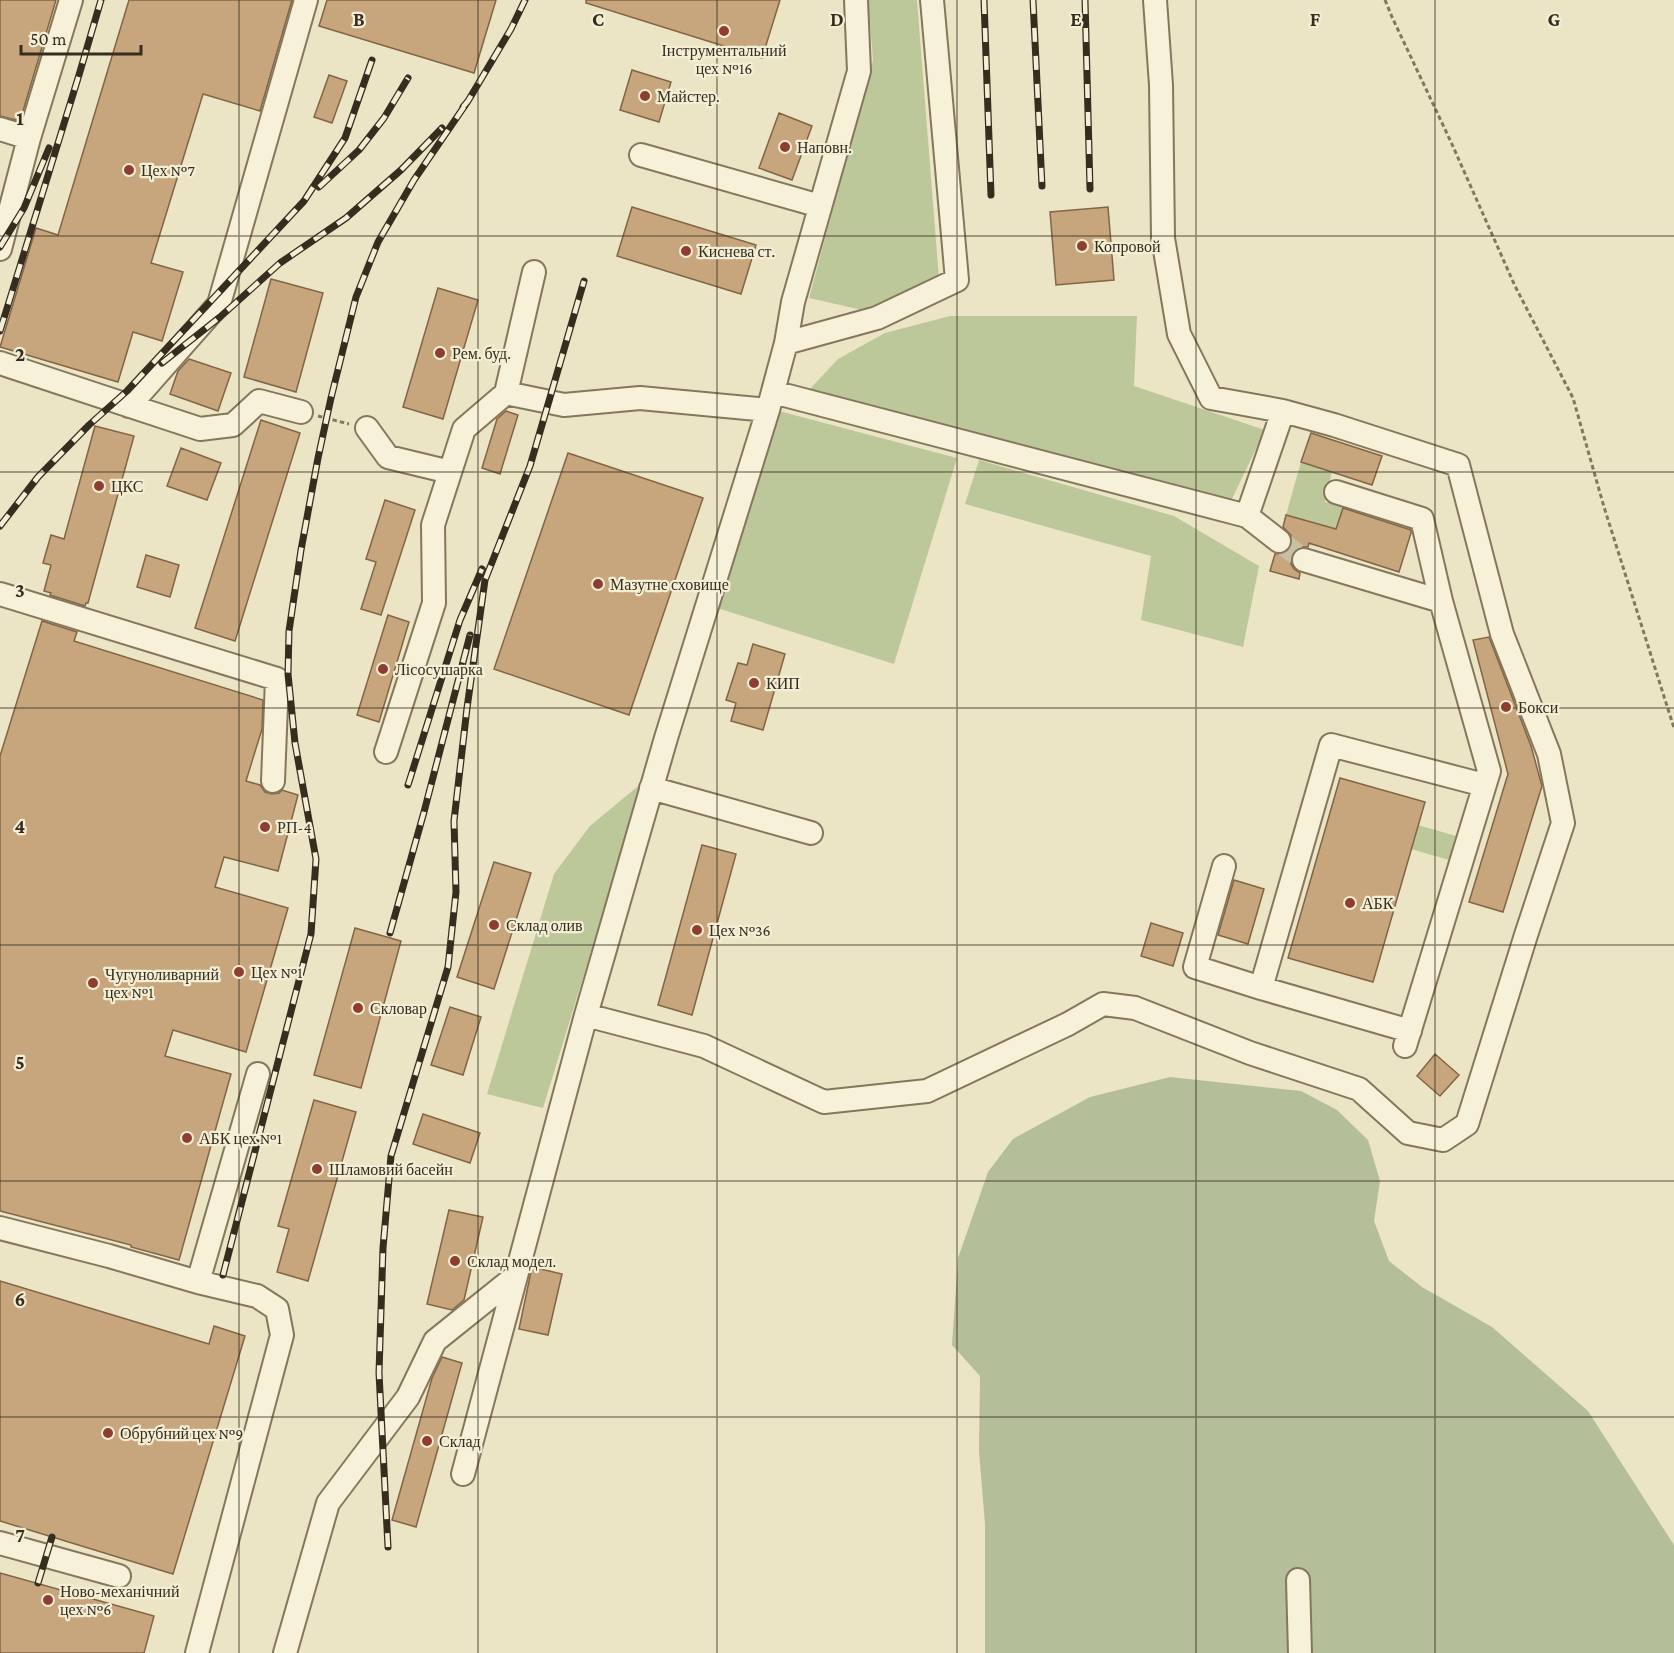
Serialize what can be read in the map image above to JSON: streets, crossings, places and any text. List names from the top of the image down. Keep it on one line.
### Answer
{"places":["Інструментальний цех №16","Майстер.","Наповн.","Цех №7","Копровой","Киснева ст.","Рем. буд.","ЦКС","Мазутне сховище","Лісосушарка","КИП","Бокси","РП-4","АБК","Склад олив","Цех №36","Цех №1","Чугуноливарний цех №1","Скловар","АБК цех №1","Шламовий басейн","Склад модел.","Обрубний цех №9","Склад","Ново-механічний цех №6"],"scale_bar":"50 m","grid":{"columns":["B","C","D","E","F","G"],"rows":["1","2","3","4","5","6","7"]}}
